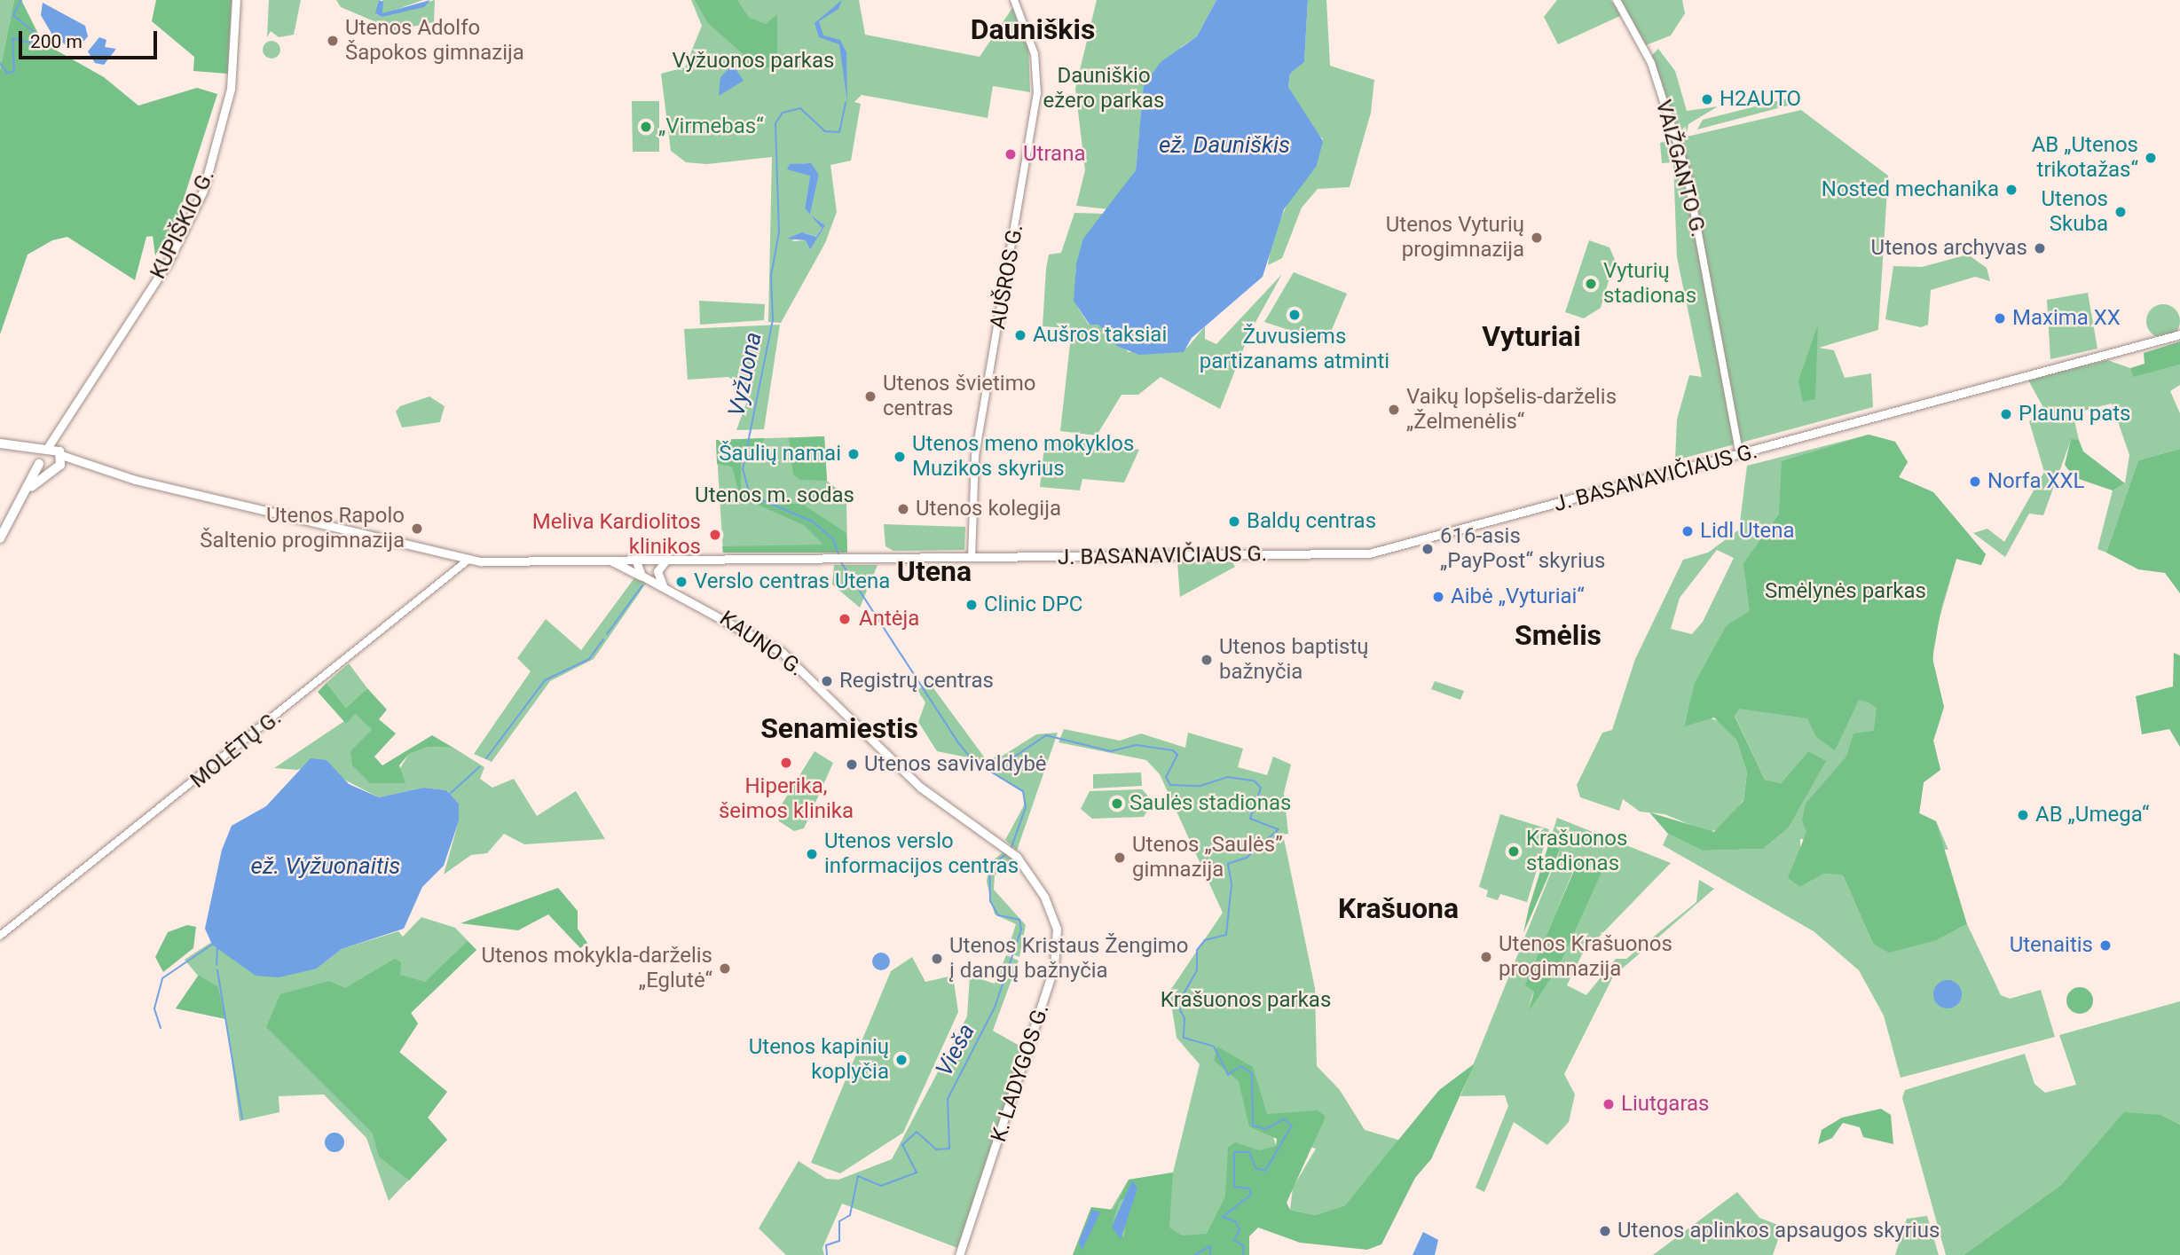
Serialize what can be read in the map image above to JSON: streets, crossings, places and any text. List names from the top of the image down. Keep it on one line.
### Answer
{"streets":{"main road":["KUPIŠKIO G.","J. BASANAVIČIAUS G.","KAUNO G.","K. LADYGOS G."],"street":["VAIŽGANTO G.","AUŠROS G.","MOLĖTŲ G."]},"crossings":[["VAIŽGANTO G.","J. BASANAVIČIAUS G."],["KUPIŠKIO G.","J. BASANAVIČIAUS G."],["AUŠROS G.","J. BASANAVIČIAUS G."],["J. BASANAVIČIAUS G.","KAUNO G."],["J. BASANAVIČIAUS G.","MOLĖTŲ G."],["KAUNO G.","K. LADYGOS G."]],"districts":["Dauniškis","Vyturiai","Utena","Smėlis","Senamiestis","Krašuona"],"water":["ež. Dauniškis","Vyžuona","ež. Vyžuonaitis","Vieša"],"parks":["Vyžuonos parkas","Dauniškio ežero parkas","Utenos m. sodas","Smėlynės parkas","Krašuonos parkas"],"places":["Utenos Adolfo Šapokos gimnazija","H2AUTO","„Virmebas“","Utrana","AB „Utenos trikotažas“","Nosted mechanika","Utenos Skuba","Utenos Vyturių progimnazija","Utenos archyvas","Vyturių stadionas","Žuvusiems partizanams atminti","Maxima XX","Aušros taksiai","Utenos švietimo centras","Vaikų lopšelis-darželis „Želmenėlis“","Plaunu pats","Šaulių namai","Utenos meno mokyklos Muzikos skyrius","Norfa XXL","Utenos kolegija","Baldų centras","Utenos Rapolo Šaltenio progimnazija","Lidl Utena","Meliva Kardiolitos klinikos","616-asis „PayPost“ skyrius","Verslo centras Utena","Aibė „Vyturiai“","Clinic DPC","Antėja","Utenos baptistų bažnyčia","Registrų centras","Hiperika, šeimos klinika","Utenos savivaldybė","Saulės stadionas","AB „Umega“","Krašuonos stadionas","Utenos verslo informacijos centras","Utenos „Saulės” gimnazija","Utenaitis","Utenos Krašuonos progimnazija","Utenos Kristaus Žengimo į dangų bažnyčia","Utenos mokykla-darželis „Eglutė“","Utenos kapinių koplyčia","Liutgaras","Utenos aplinkos apsaugos skyrius"],"scale_bar":"200 m"}
